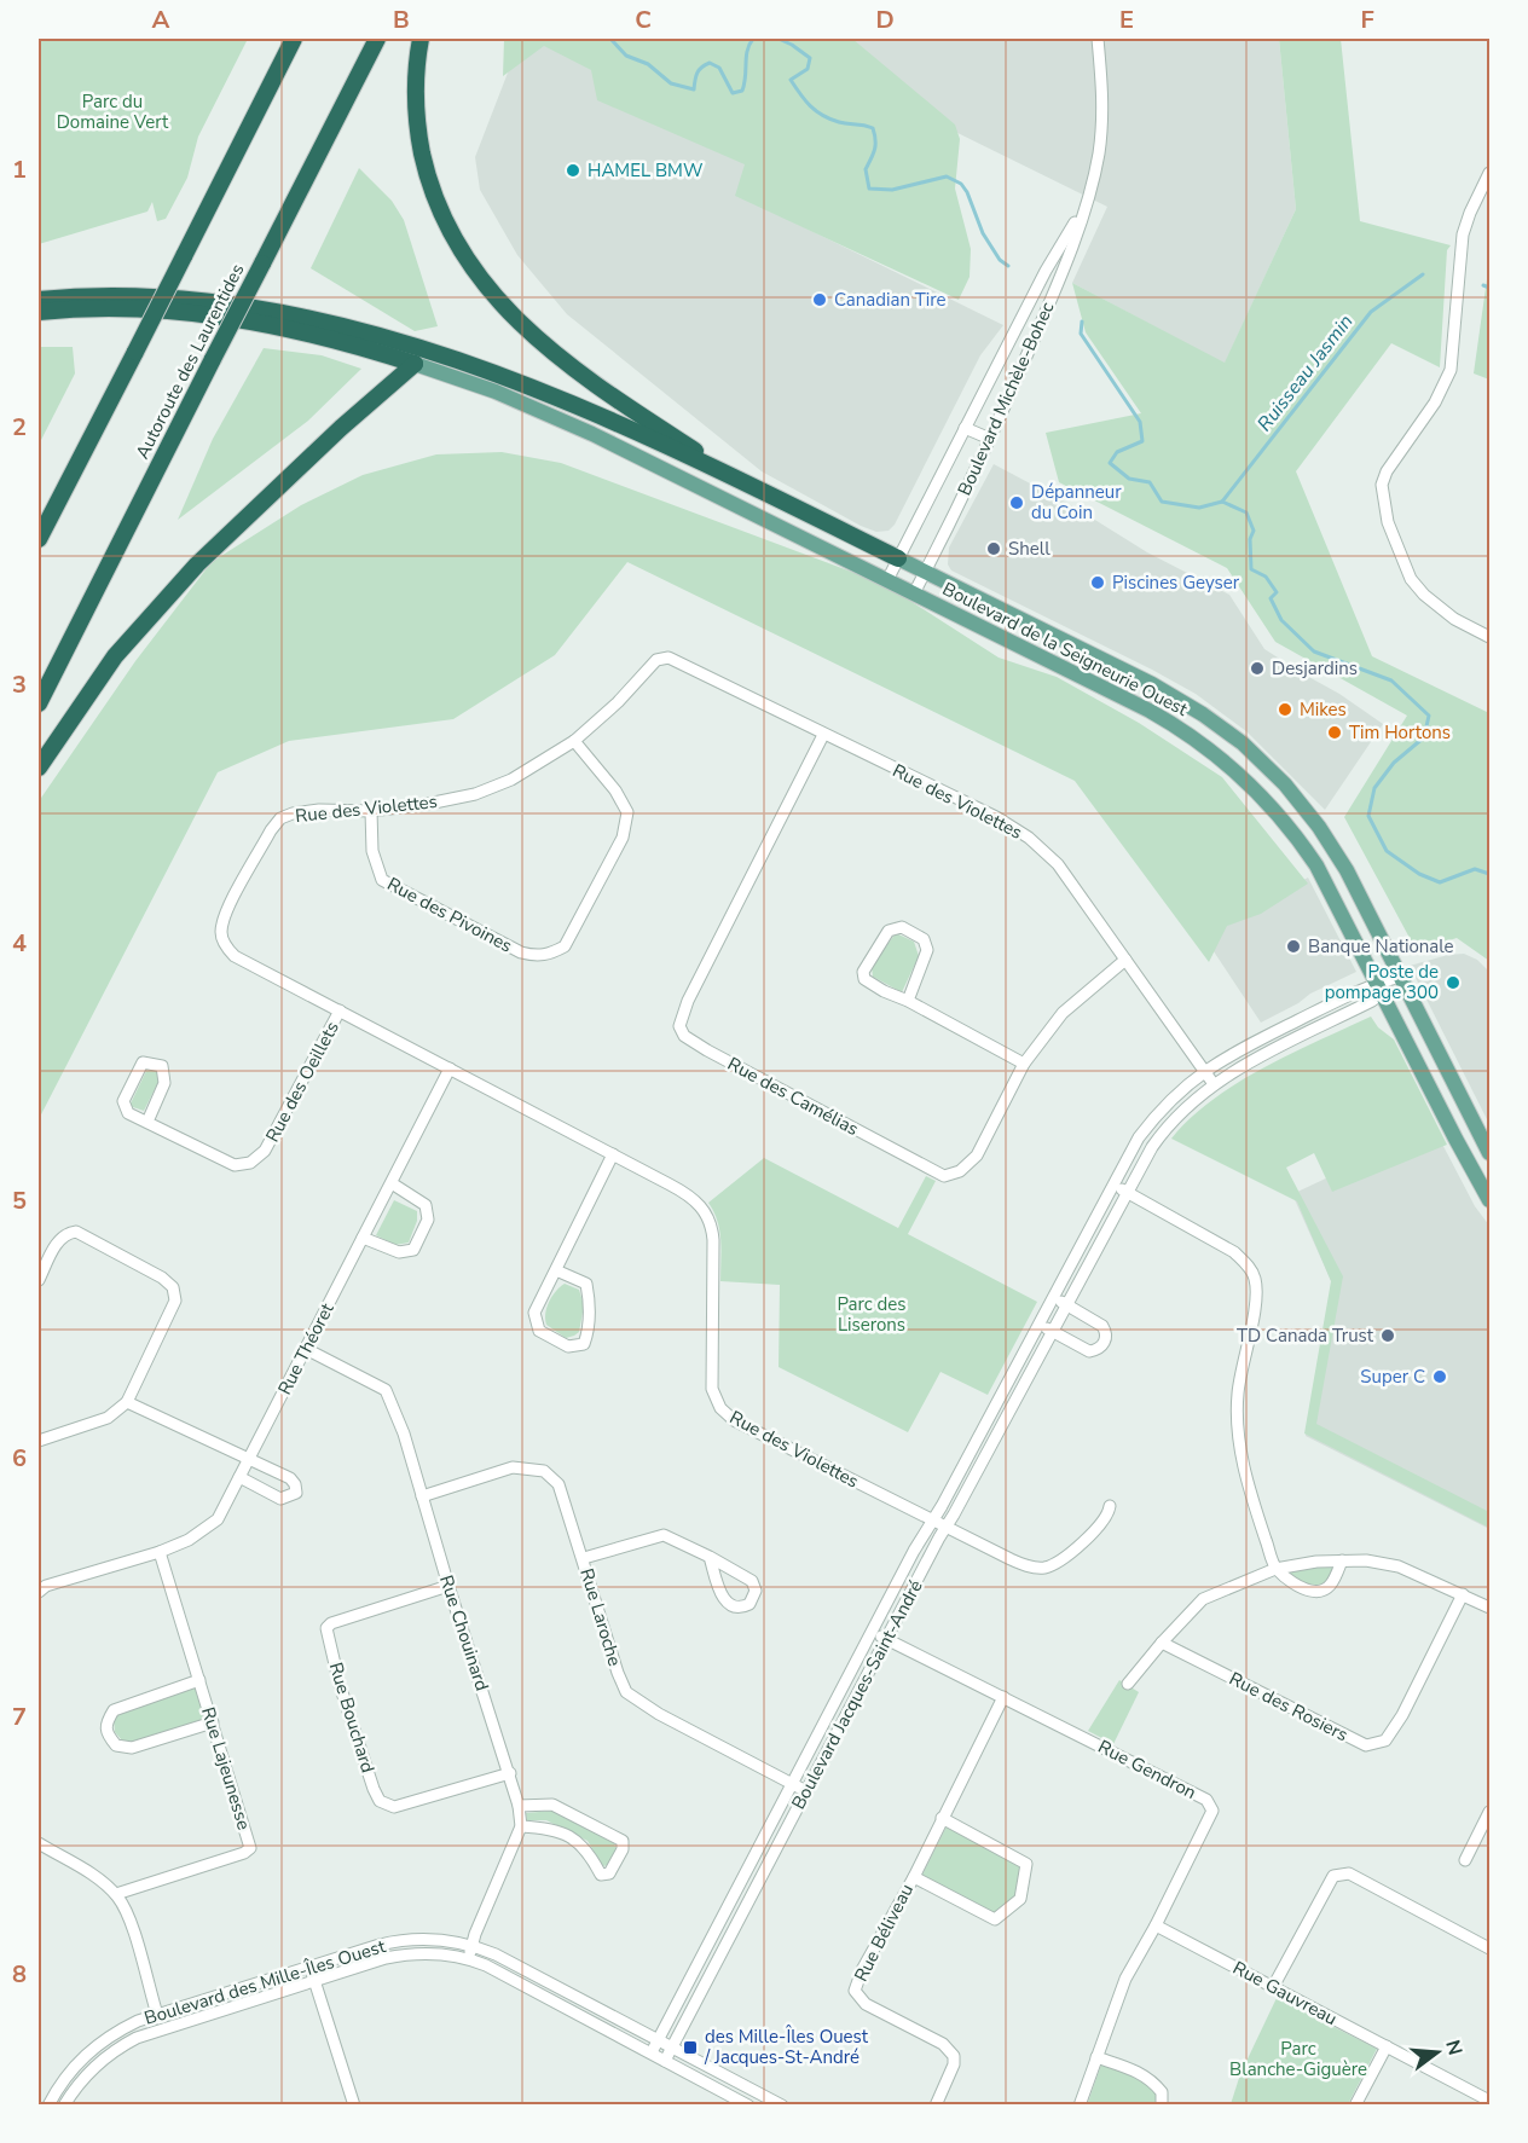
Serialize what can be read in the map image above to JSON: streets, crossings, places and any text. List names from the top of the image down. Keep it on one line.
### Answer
{"streets":{"highway":["Autoroute des Laurentides"],"main road":["Boulevard de la Seigneurie Ouest"],"street":["Boulevard Michèle-Bohec","Rue des Violettes","Rue des Pivoines","Rue des Oeillets","Rue des Camélias","Rue Théoret","Rue Laroche","Rue Chouinard","Boulevard Jacques-Saint-André","Rue des Rosiers","Rue Bouchard","Rue Lajeunesse","Rue Gendron","Rue Béliveau","Boulevard des Mille-Îles Ouest","Rue Gauvreau"]},"crossings":[["Boulevard Michèle-Bohec","Boulevard de la Seigneurie Ouest"],["Boulevard de la Seigneurie Ouest","Boulevard Jacques-Saint-André"],["Rue des Violettes","Rue des Pivoines"],["Rue des Violettes","Rue des Oeillets"],["Rue des Violettes","Rue des Camélias"],["Rue des Violettes","Rue Théoret"],["Rue des Violettes","Boulevard Jacques-Saint-André"],["Rue Théoret","Rue Chouinard"],["Rue Théoret","Rue Lajeunesse"],["Rue Laroche","Rue Chouinard"],["Rue Laroche","Boulevard Jacques-Saint-André"],["Rue Chouinard","Rue Bouchard"],["Rue Chouinard","Boulevard des Mille-Îles Ouest"],["Boulevard Jacques-Saint-André","Rue Gendron"],["Boulevard Jacques-Saint-André","Boulevard des Mille-Îles Ouest"],["Rue Gendron","Rue Béliveau"],["Rue Gendron","Rue Gauvreau"]],"water":["Ruisseau Jasmin"],"parks":["Parc du Domaine Vert","Parc des Liserons","Parc Blanche-Giguère"],"places":{"other":["HAMEL BMW","Canadian Tire","Dépanneur du Coin","Shell","Piscines Geyser","Desjardins","Mikes","Tim Hortons","Banque Nationale","Poste de pompage 300","TD Canada Trust","Super C"],"transit":["des Mille-Îles Ouest / Jacques-St-André"]},"north":"right","grid":{"columns":["A","B","C","D","E","F"],"rows":["1","2","3","4","5","6","7","8"]}}
